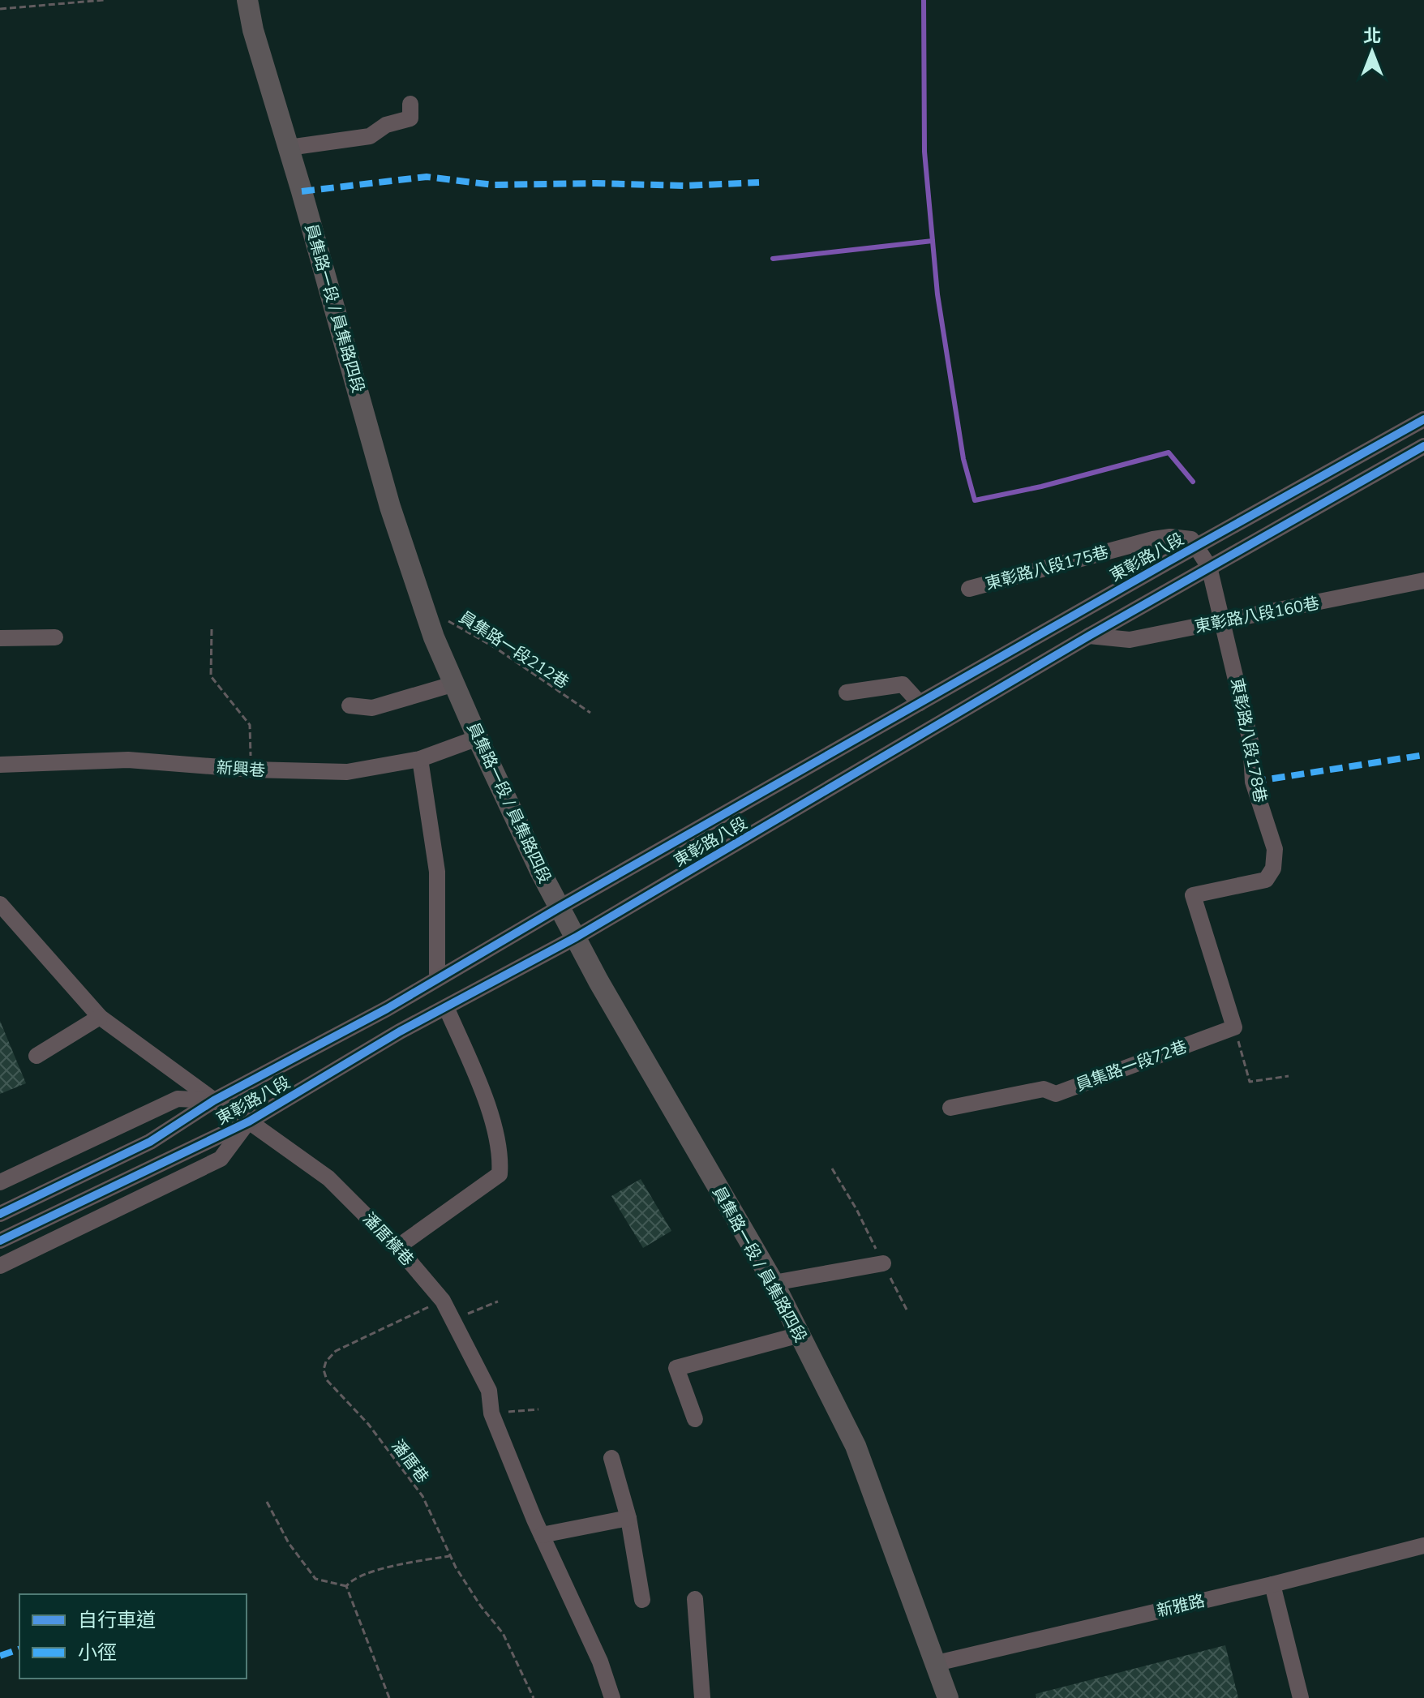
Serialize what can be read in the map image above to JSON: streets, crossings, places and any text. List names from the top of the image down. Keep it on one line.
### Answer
{"streets":{"main road":["員集路一段 / 員集路四段"],"street":["東彰路八段","東彰路八段175巷","東彰路八段160巷","東彰路八段178巷","新興巷","員集路一段72巷","潘厝橫巷","新雅路"],"path":["員集路一段212巷","潘厝巷"]},"crossings":[["員集路一段 / 員集路四段","東彰路八段"],["員集路一段 / 員集路四段","員集路一段212巷"],["員集路一段 / 員集路四段","新興巷"],["員集路一段 / 員集路四段","新雅路"],["東彰路八段","東彰路八段175巷"],["東彰路八段","東彰路八段160巷"],["東彰路八段","東彰路八段178巷"],["東彰路八段","潘厝橫巷"],["東彰路八段175巷","東彰路八段178巷"],["東彰路八段160巷","東彰路八段178巷"],["東彰路八段178巷","員集路一段72巷"],["潘厝橫巷","潘厝巷"]],"legend":["自行車道","小徑"],"north":"top"}
